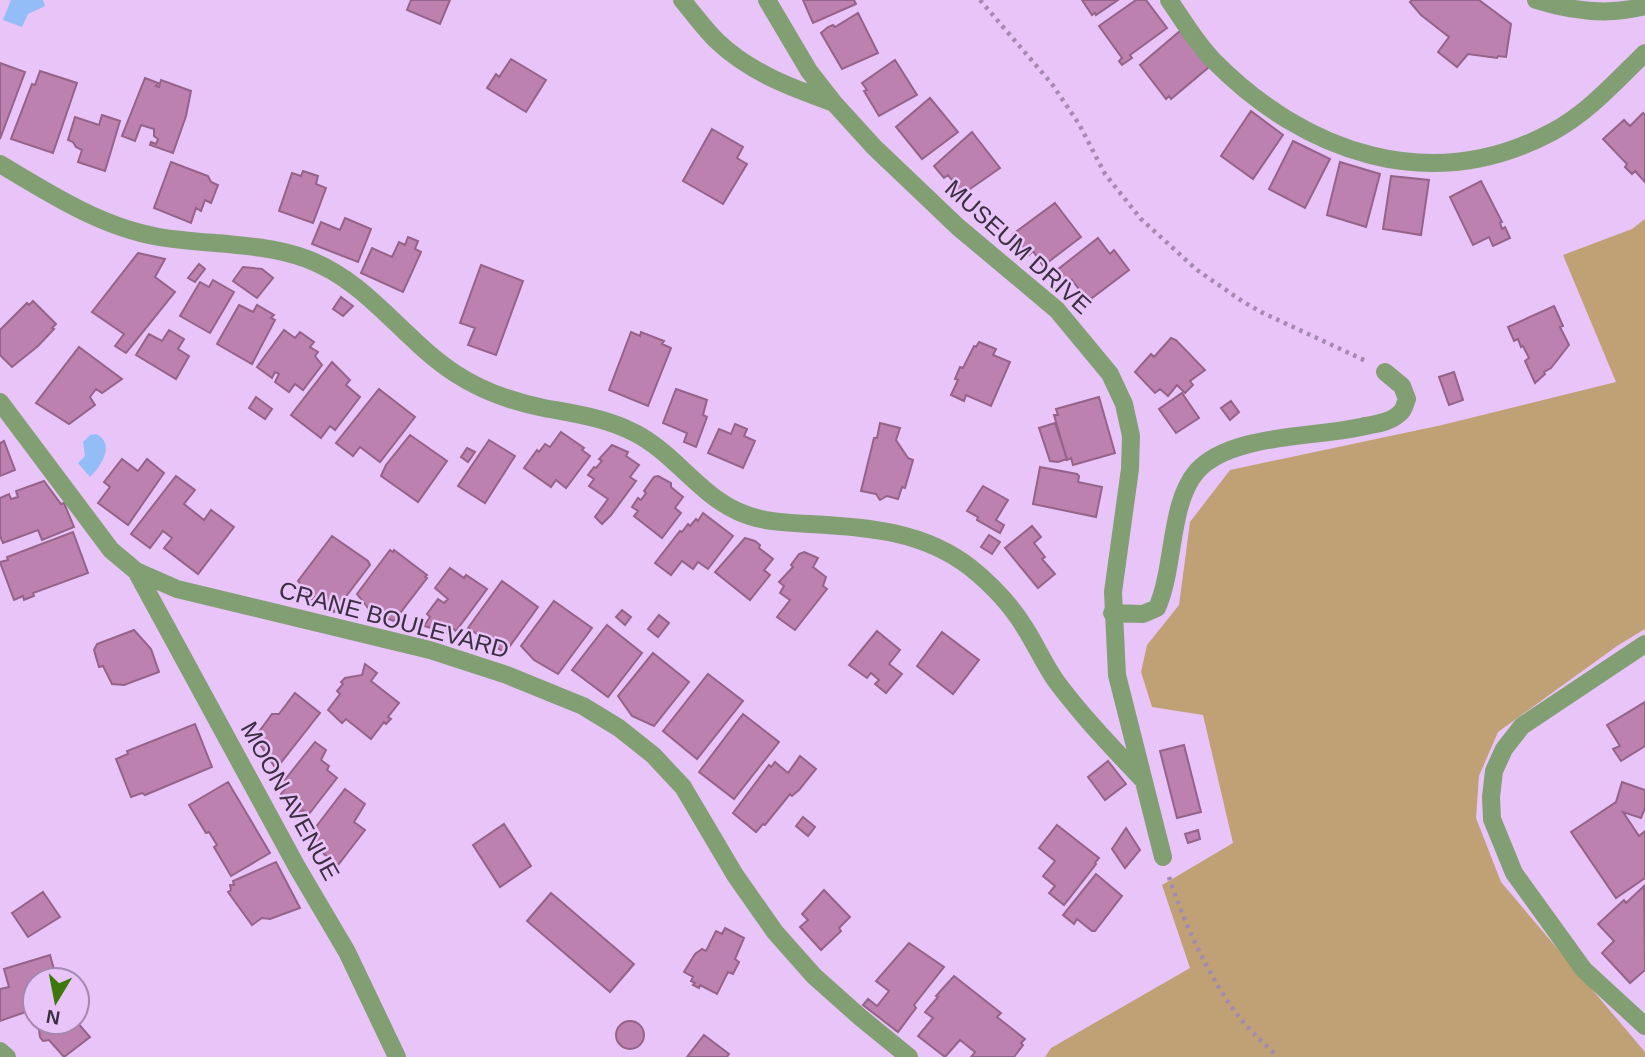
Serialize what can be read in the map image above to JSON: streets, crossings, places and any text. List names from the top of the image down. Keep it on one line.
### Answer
{"streets":{"street":["MUSEUM DRIVE","CRANE BOULEVARD","MOON AVENUE"]},"crossings":[["CRANE BOULEVARD","MOON AVENUE"]],"north":"bottom"}
